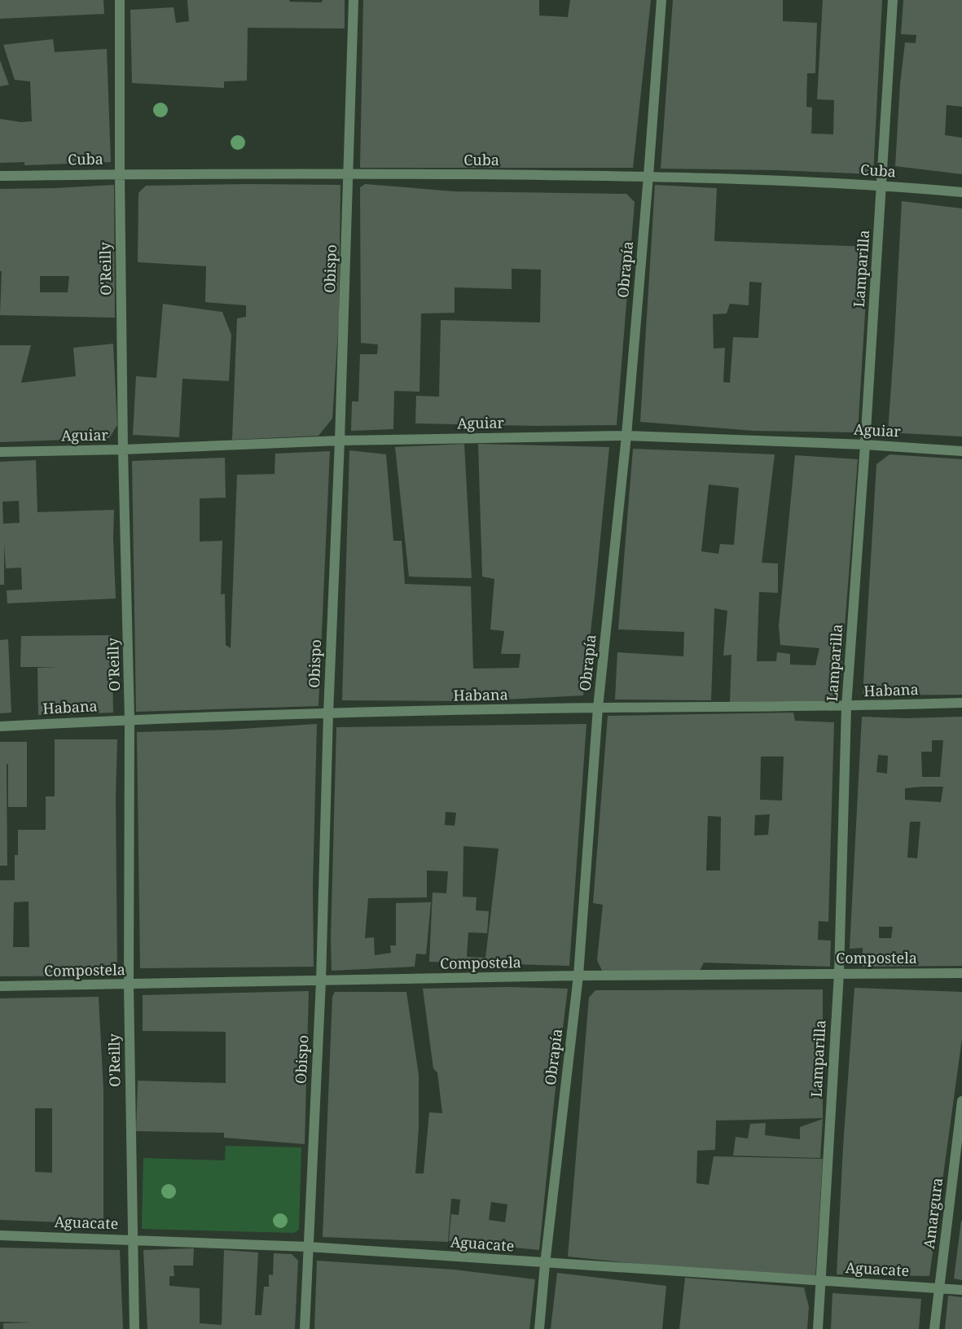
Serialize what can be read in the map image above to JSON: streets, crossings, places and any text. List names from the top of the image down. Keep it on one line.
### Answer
{"streets":{"street":["Cuba","O'Reilly","Obispo","Lamparilla","Obrapía","Aguiar","Habana","Compostela","Amargura","Aguacate"]},"crossings":[["Cuba","O'Reilly"],["Cuba","Obispo"],["Cuba","Lamparilla"],["Cuba","Obrapía"],["O'Reilly","Aguiar"],["O'Reilly","Habana"],["O'Reilly","Compostela"],["O'Reilly","Aguacate"],["Obispo","Aguiar"],["Obispo","Habana"],["Obispo","Compostela"],["Obispo","Aguacate"],["Lamparilla","Aguiar"],["Lamparilla","Habana"],["Lamparilla","Compostela"],["Lamparilla","Aguacate"],["Obrapía","Aguiar"],["Obrapía","Habana"],["Obrapía","Compostela"],["Obrapía","Aguacate"],["Amargura","Aguacate"]]}
